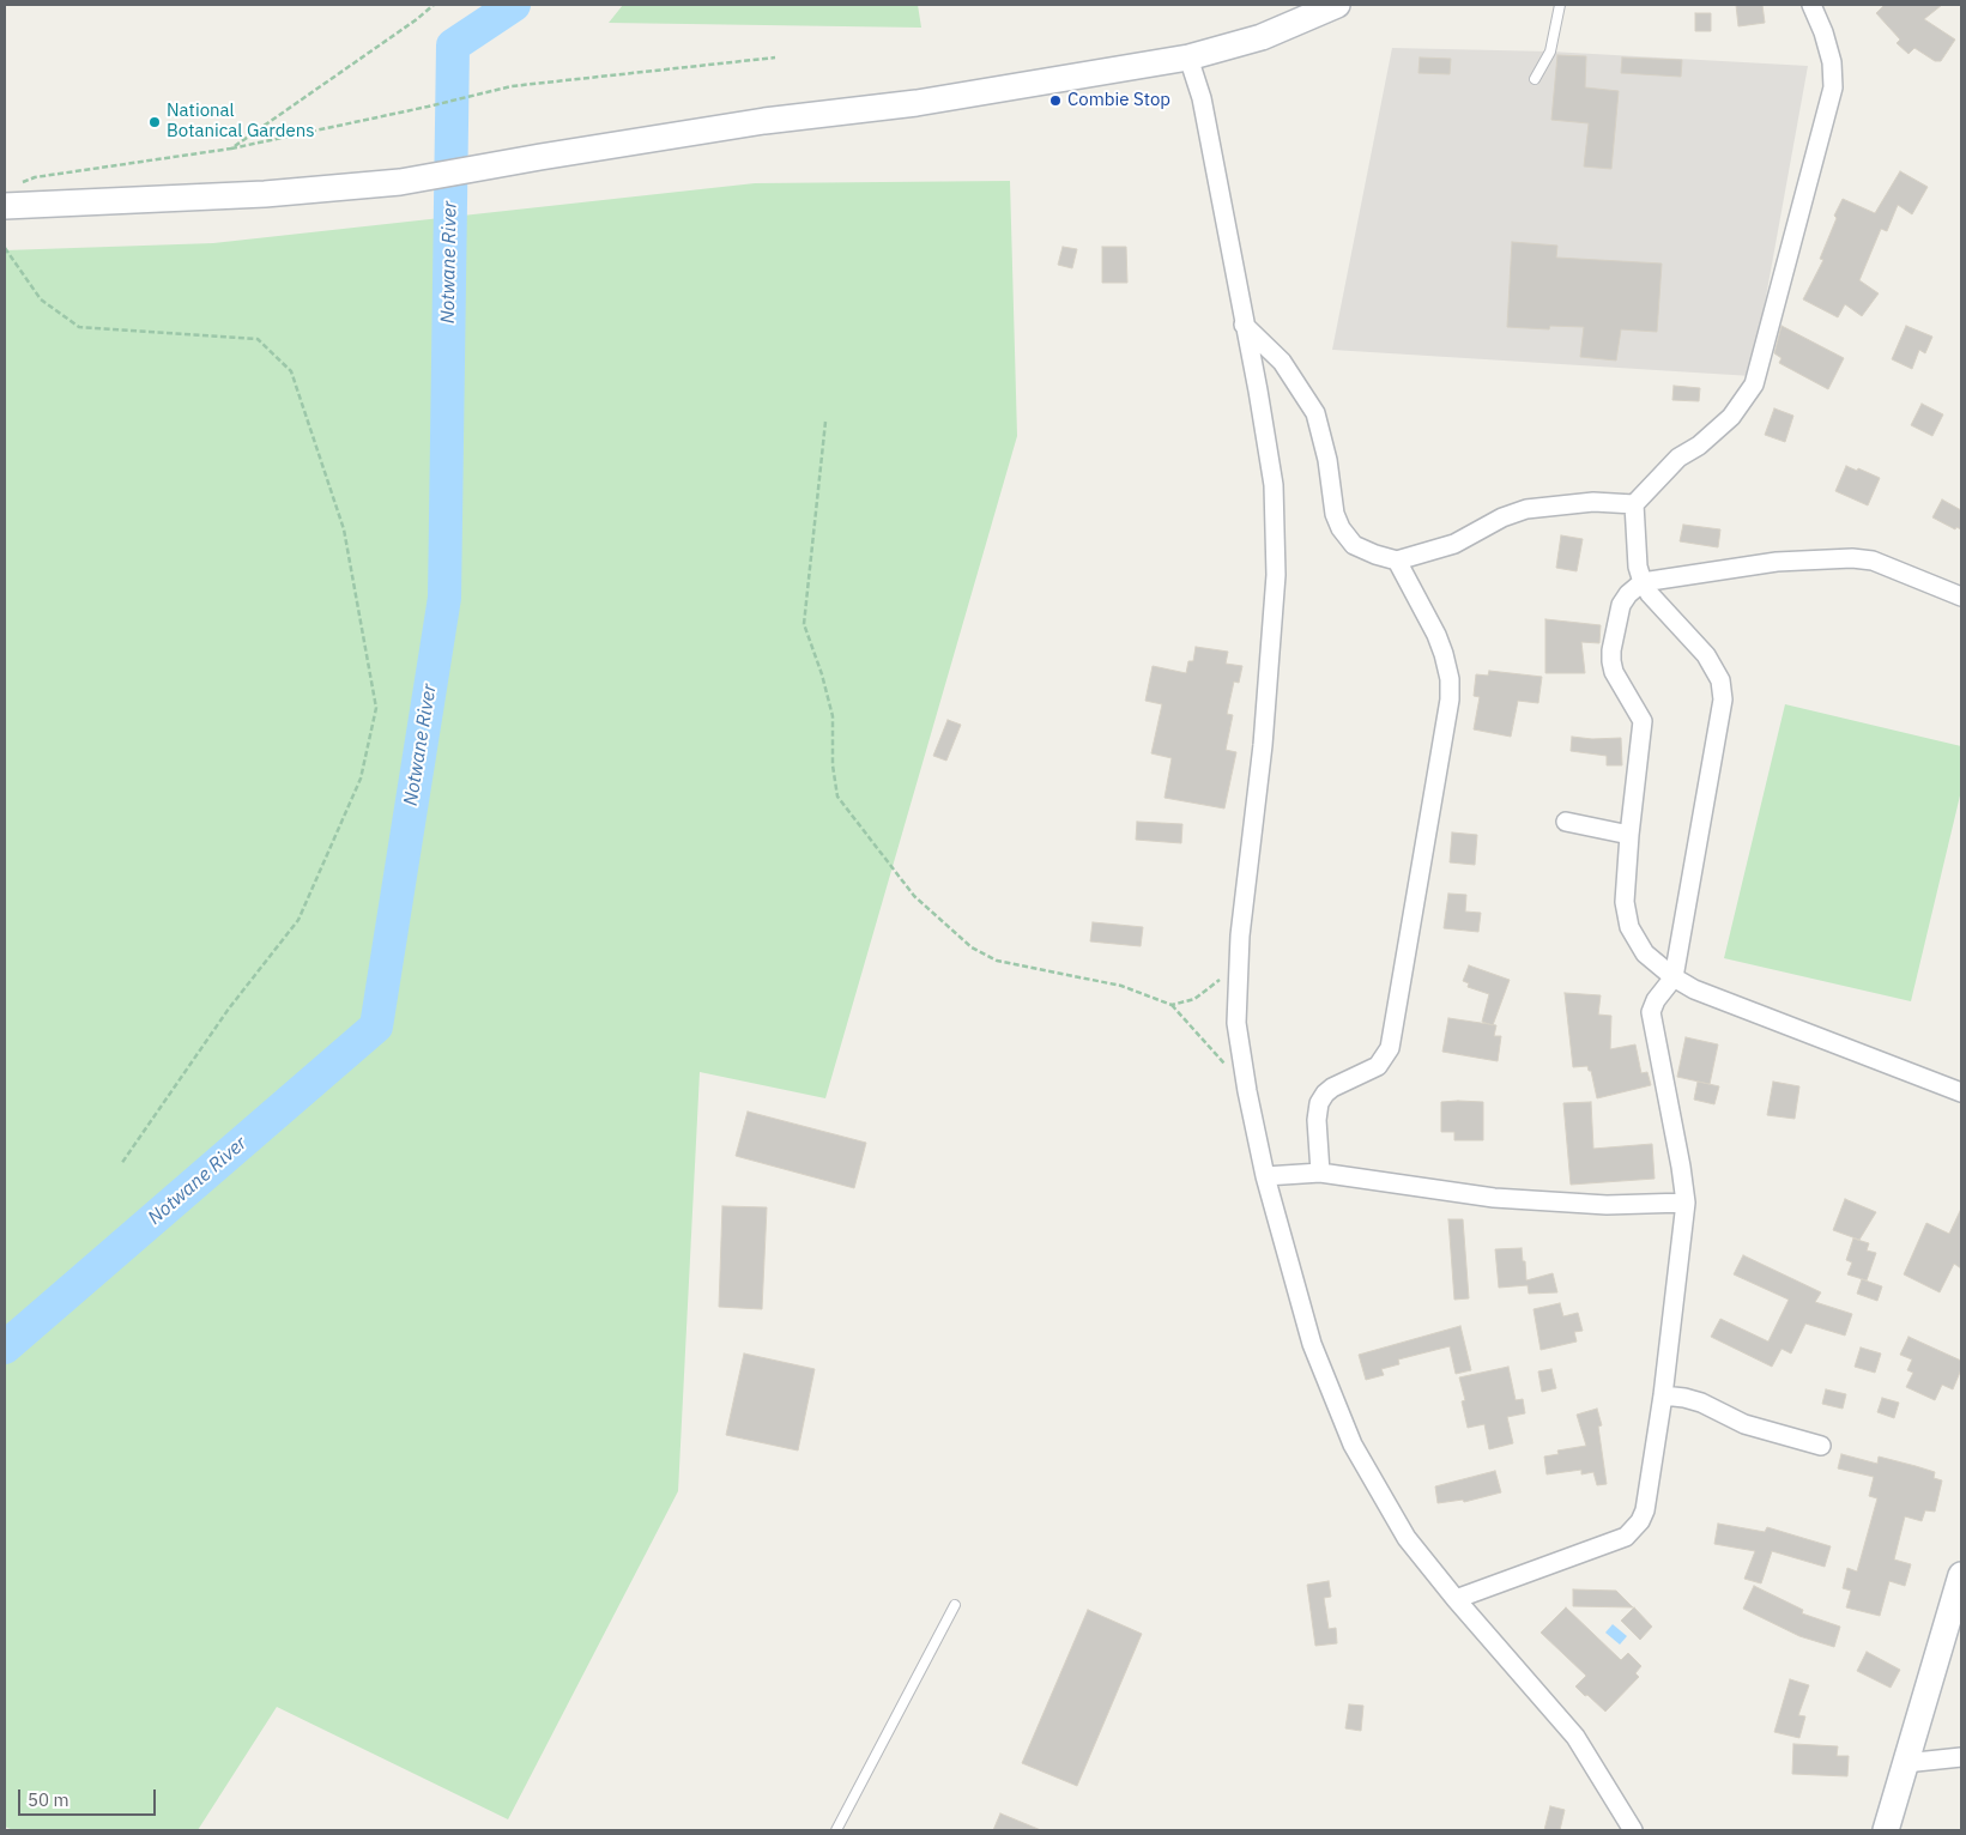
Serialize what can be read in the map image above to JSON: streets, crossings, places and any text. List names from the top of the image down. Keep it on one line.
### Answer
{"water":["Notwane River"],"places":["Combie Stop","National Botanical Gardens"],"scale_bar":"50 m"}
